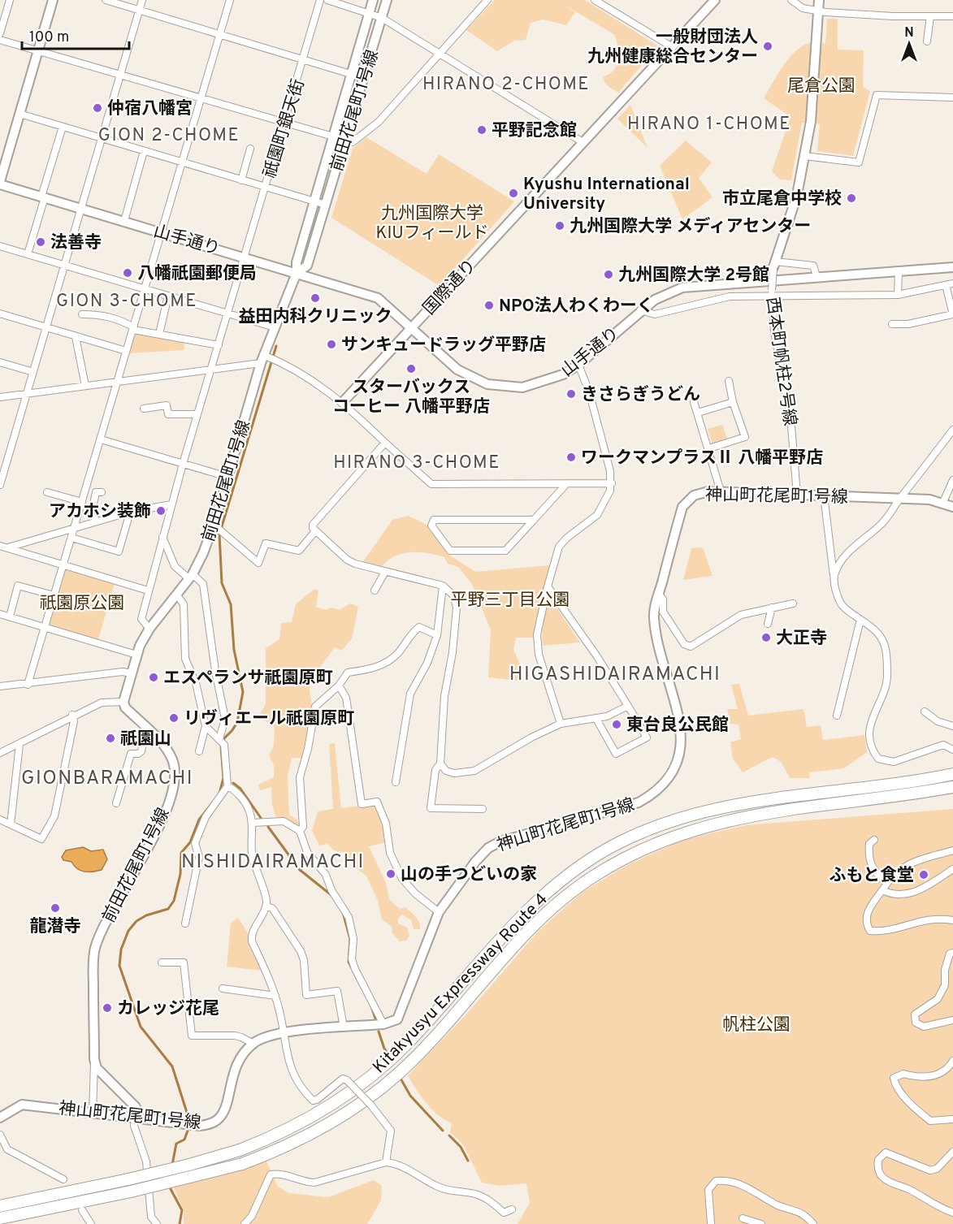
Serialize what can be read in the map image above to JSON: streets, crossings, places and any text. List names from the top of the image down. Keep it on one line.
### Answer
{"streets":{"highway":["Kitakyusyu Expressway Route 4"],"street":["前田花尾町1号線","祇園町銀天街","山手通り","国際通り","西本町帆柱2号線","神山町花尾町1号線"]},"crossings":[["前田花尾町1号線","祇園町銀天街"],["前田花尾町1号線","山手通り"],["祇園町銀天街","山手通り"],["山手通り","国際通り"],["西本町帆柱2号線","神山町花尾町1号線"]],"districts":["HIRANO 2-CHOME","HIRANO 1-CHOME","GION 2-CHOME","GION 3-CHOME","HIRANO 3-CHOME","HIGASHIDAIRAMACHI","GIONBARAMACHI","NISHIDAIRAMACHI"],"parks":["尾倉公園","九州国際大学 KIUフィールド","平野三丁目公園","祇園原公園","帆柱公園"],"places":["一般財団法人 九州健康総合センター","仲宿八幡宮","平野記念館","Kyushu International University","市立尾倉中学校","九州国際大学 メディアセンター","法善寺","八幡祇園郵便局","九州国際大学 2号館","益田内科クリニック","NPO法人わくわーく","サンキュードラッグ平野店","スターバックス コーヒー 八幡平野店","きさらぎうどん","ワークマンプラスⅡ 八幡平野店","アカホシ装飾","大正寺","エスペランサ祇園原町","リヴィエール祇園原町","東台良公民館","祇園山","山の手つどいの家","ふもと食堂","龍潜寺","カレッジ花尾"],"scale_bar":"100 m","north":"top"}
